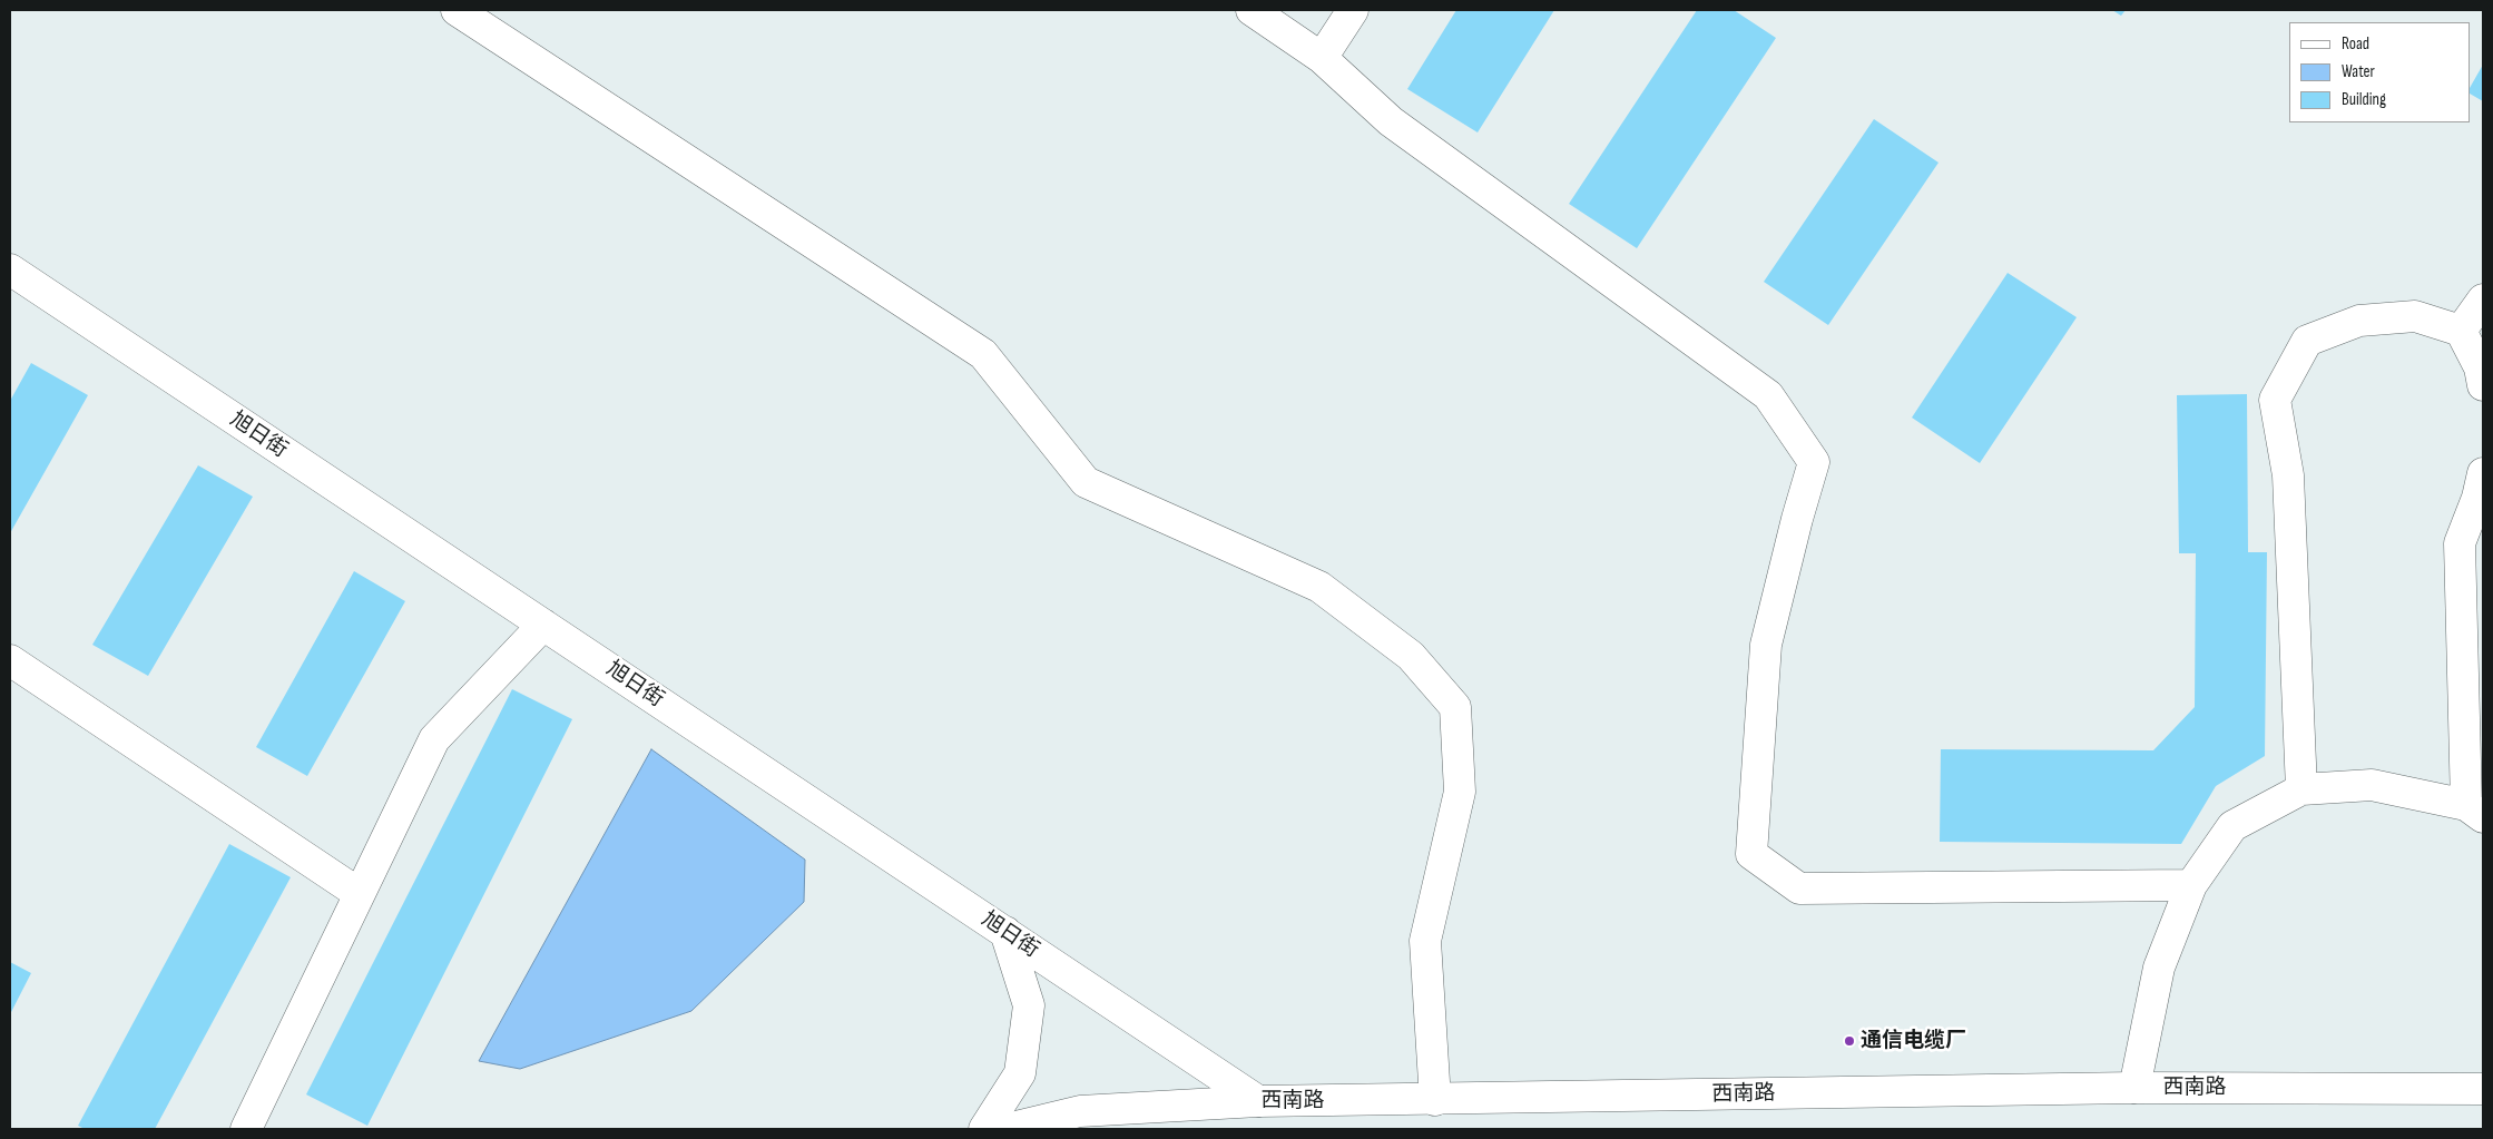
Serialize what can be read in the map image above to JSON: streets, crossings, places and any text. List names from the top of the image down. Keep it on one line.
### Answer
{"streets":{"street":["旭日街","西南路"]},"crossings":[["旭日街","西南路"]],"places":["通信电缆厂"],"legend":["Road","Water","Building"]}
